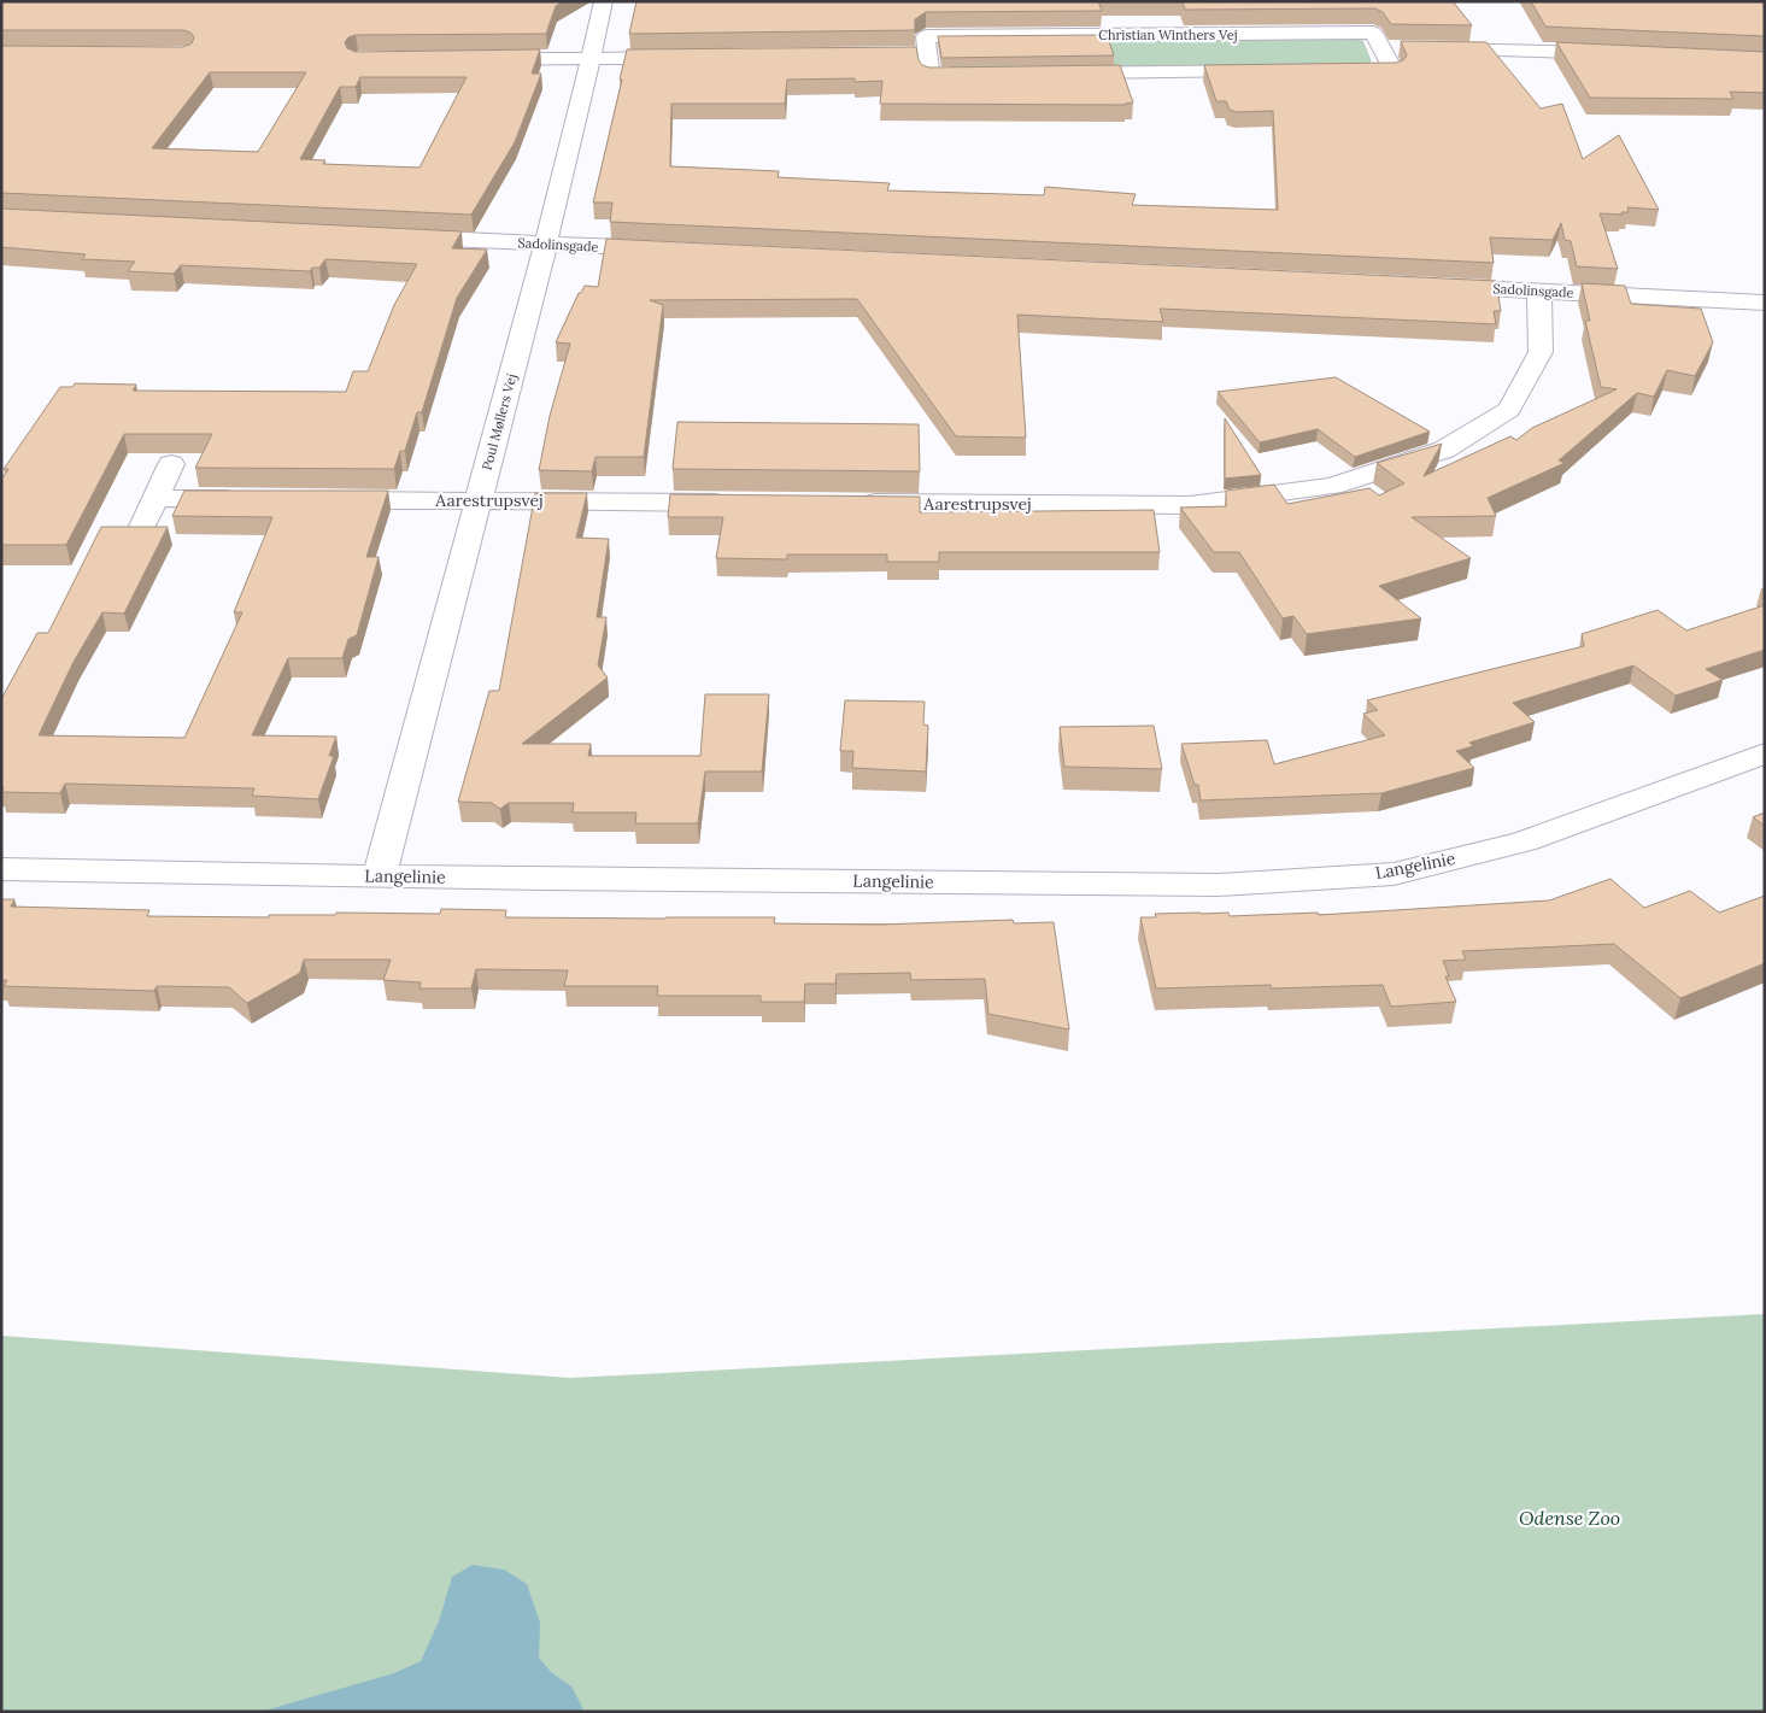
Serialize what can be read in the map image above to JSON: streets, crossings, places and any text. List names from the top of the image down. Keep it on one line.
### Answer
{"streets":{"street":["Christian Winthers Vej","Sadolinsgade","Poul Møllers Vej","Aarestrupsvej","Langelinie"]},"crossings":[["Sadolinsgade","Poul Møllers Vej"],["Sadolinsgade","Aarestrupsvej"],["Poul Møllers Vej","Aarestrupsvej"],["Poul Møllers Vej","Langelinie"]],"parks":["Odense Zoo"]}
